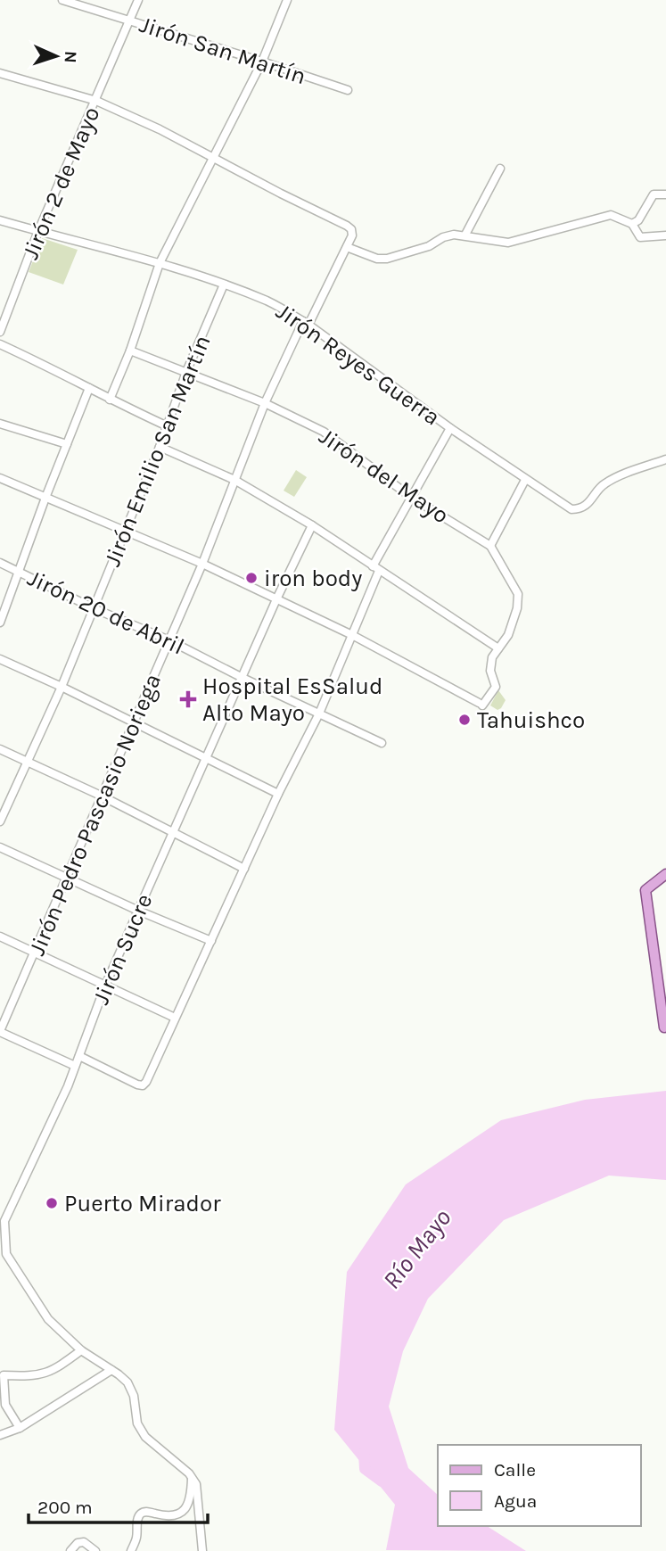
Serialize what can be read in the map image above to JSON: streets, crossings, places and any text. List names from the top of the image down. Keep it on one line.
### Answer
{"streets":{"street":["Jirón San Martín","Jirón 2 de Mayo","Jirón Reyes Guerra","Jirón Emilio San Martín","Jirón del Mayo","Jirón 20 de Abril","Jirón Pedro Pascasio Noriega","Jirón Sucre"]},"crossings":[["Jirón San Martín","Jirón 2 de Mayo"],["Jirón 2 de Mayo","Jirón Reyes Guerra"],["Jirón Reyes Guerra","Jirón Emilio San Martín"],["Jirón Reyes Guerra","Jirón Pedro Pascasio Noriega"],["Jirón Emilio San Martín","Jirón del Mayo"],["Jirón Emilio San Martín","Jirón 20 de Abril"],["Jirón del Mayo","Jirón Pedro Pascasio Noriega"],["Jirón 20 de Abril","Jirón Pedro Pascasio Noriega"],["Jirón 20 de Abril","Jirón Sucre"]],"water":["Río Mayo"],"places":{"other":["iron body","Tahuishco","Puerto Mirador"],"health":["Hospital EsSalud Alto Mayo"]},"legend":["Calle","Agua"],"scale_bar":"200 m","north":"right"}
